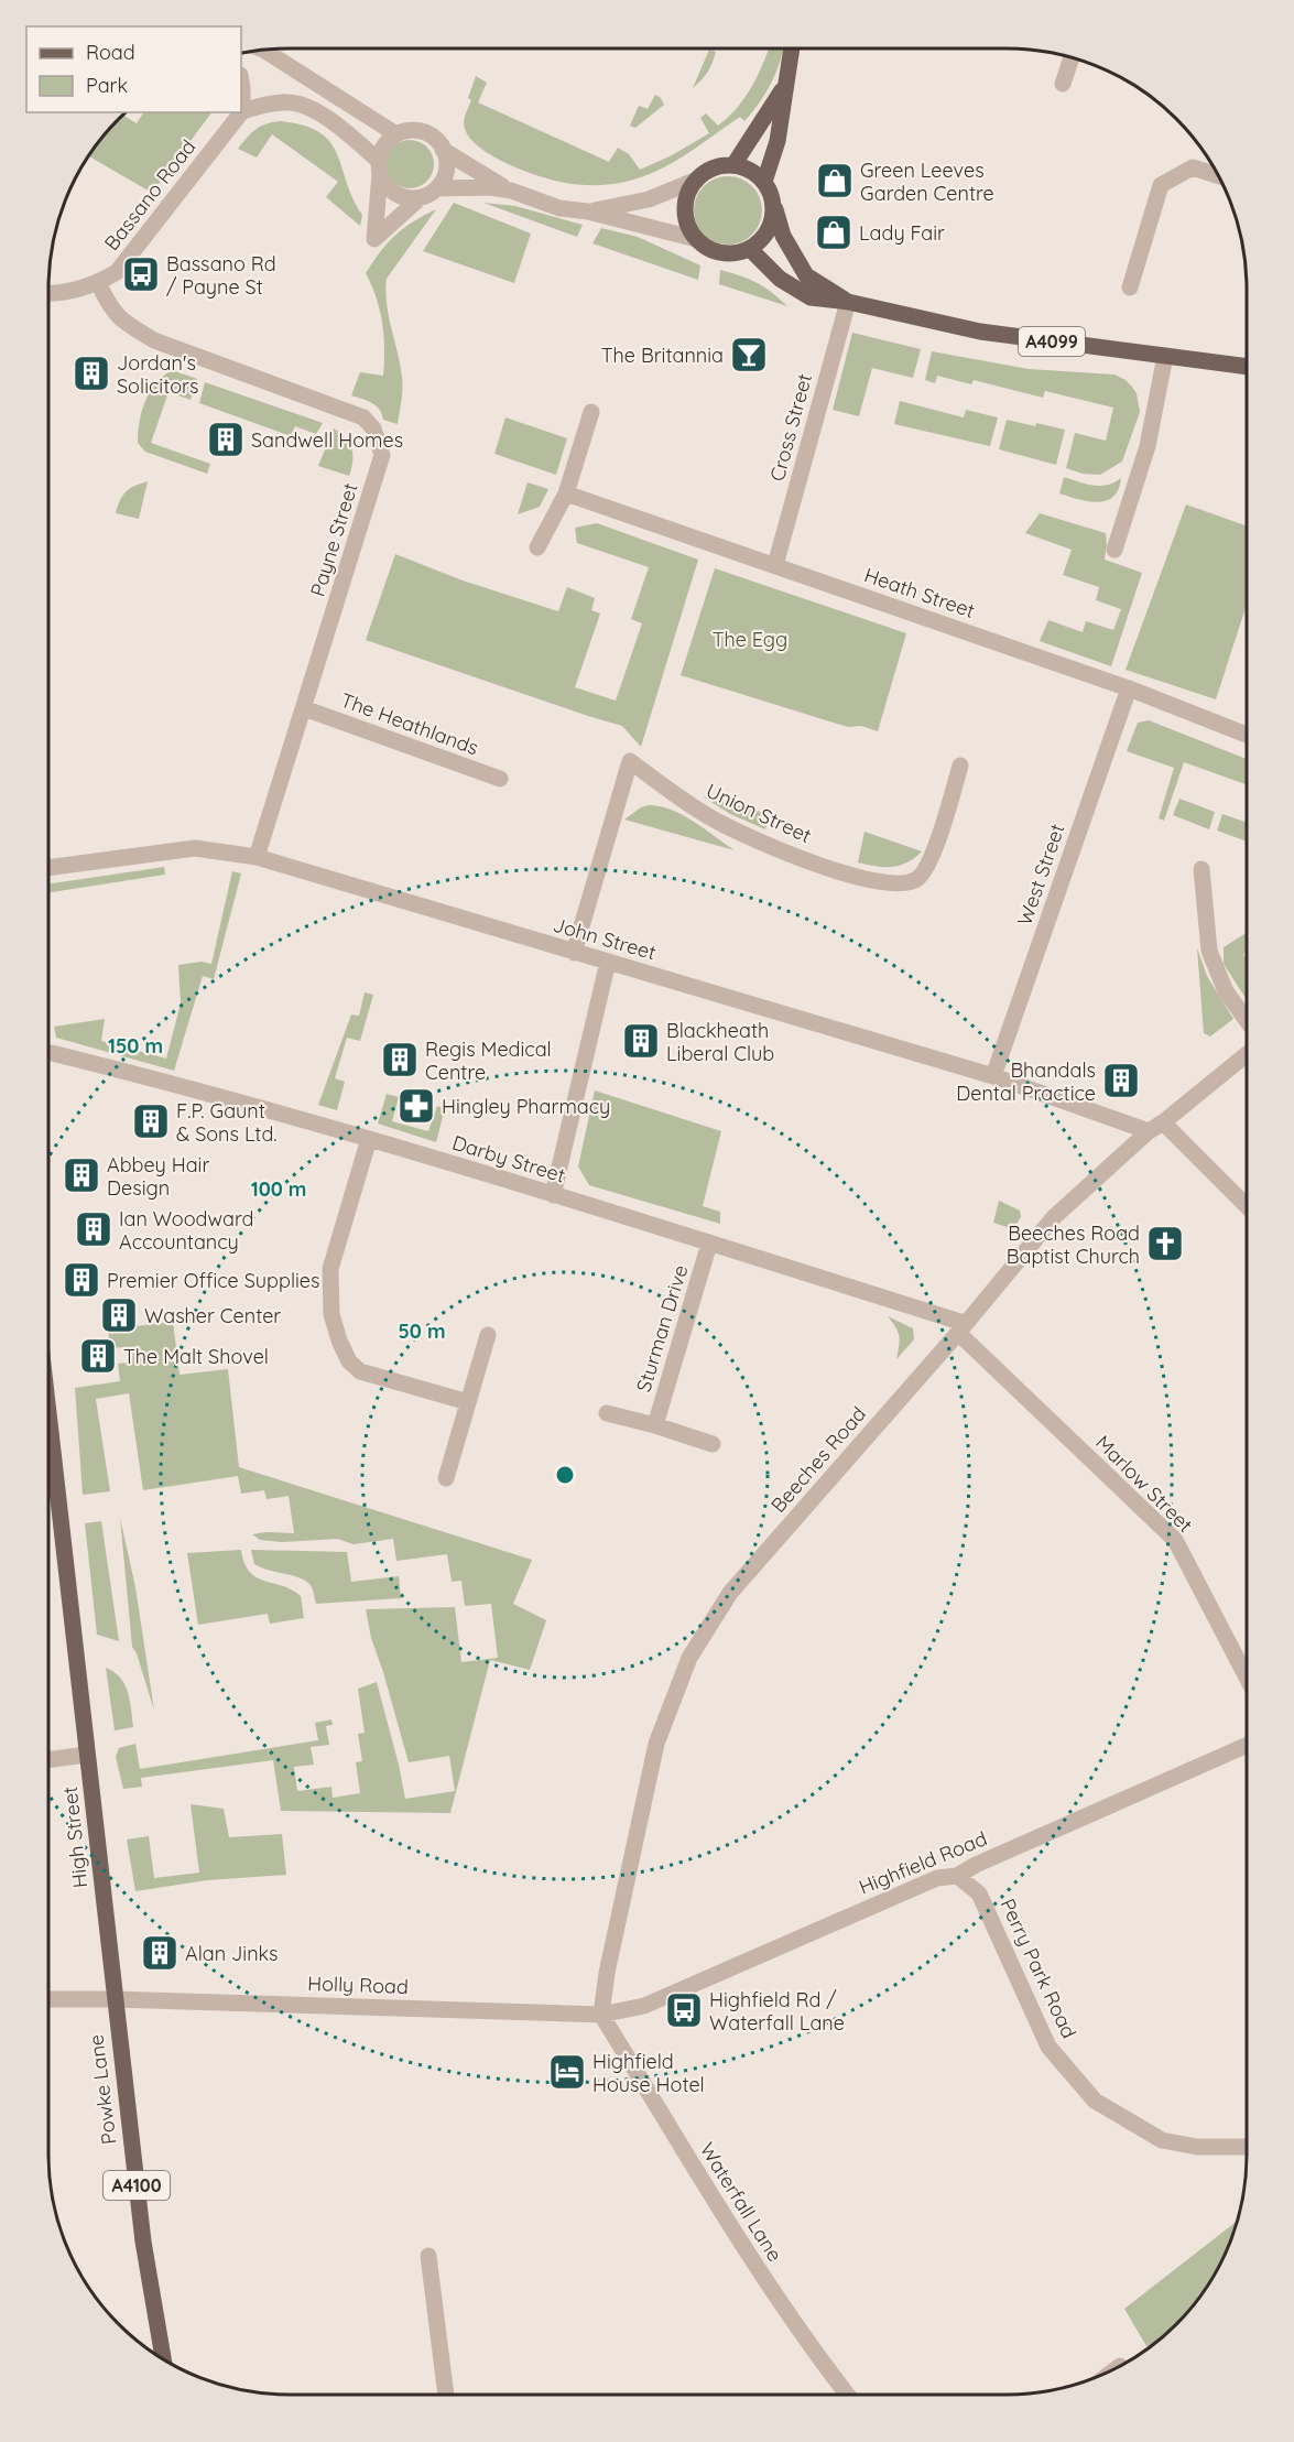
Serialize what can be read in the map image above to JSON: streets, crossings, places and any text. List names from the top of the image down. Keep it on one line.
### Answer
{"streets":{"main road":["A4099","High Street","Powke Lane","A4100"],"street":["Bassano Road","Cross Street","Payne Street","Heath Street","The Heathlands","Union Street","West Street","John Street","Darby Street","Sturman Drive","Beeches Road","Marlow Street","Highfield Road","Perry Park Road","Holly Road","Waterfall Lane"]},"crossings":[["Bassano Road","Payne Street"],["A4099","Cross Street"],["Cross Street","Heath Street"],["Payne Street","The Heathlands"],["Payne Street","John Street"],["Heath Street","West Street"],["Union Street","John Street"],["West Street","John Street"],["John Street","Beeches Road"],["Darby Street","Sturman Drive"],["Darby Street","Beeches Road"],["Darby Street","Marlow Street"],["Beeches Road","Marlow Street"],["Beeches Road","Highfield Road"],["Beeches Road","Holly Road"],["Beeches Road","Waterfall Lane"],["High Street","Holly Road"],["High Street","Powke Lane"],["Highfield Road","Perry Park Road"],["Highfield Road","Holly Road"],["Highfield Road","Waterfall Lane"],["Holly Road","Powke Lane"],["Holly Road","Waterfall Lane"]],"parks":["The Egg"],"places":{"shop":["Green Leeves Garden Centre","Lady Fair"],"bus stop":["Bassano Rd / Payne St","Highfield Rd / Waterfall Lane"],"bar":["The Britannia"],"building":["Jordan's Solicitors","Sandwell Homes","Blackheath Liberal Club","Regis Medical Centre","Bhandals Dental Practice","F.P. Gaunt & Sons Ltd.","Abbey Hair Design","Ian Woodward Accountancy","Premier Office Supplies","Washer Center","The Malt Shovel","Alan Jinks"],"pharmacy":["Hingley Pharmacy"],"church":["Beeches Road Baptist Church"],"hotel":["Highfield House Hotel"]},"legend":["Road","Park"],"rings":["150 m","100 m","50 m"]}
